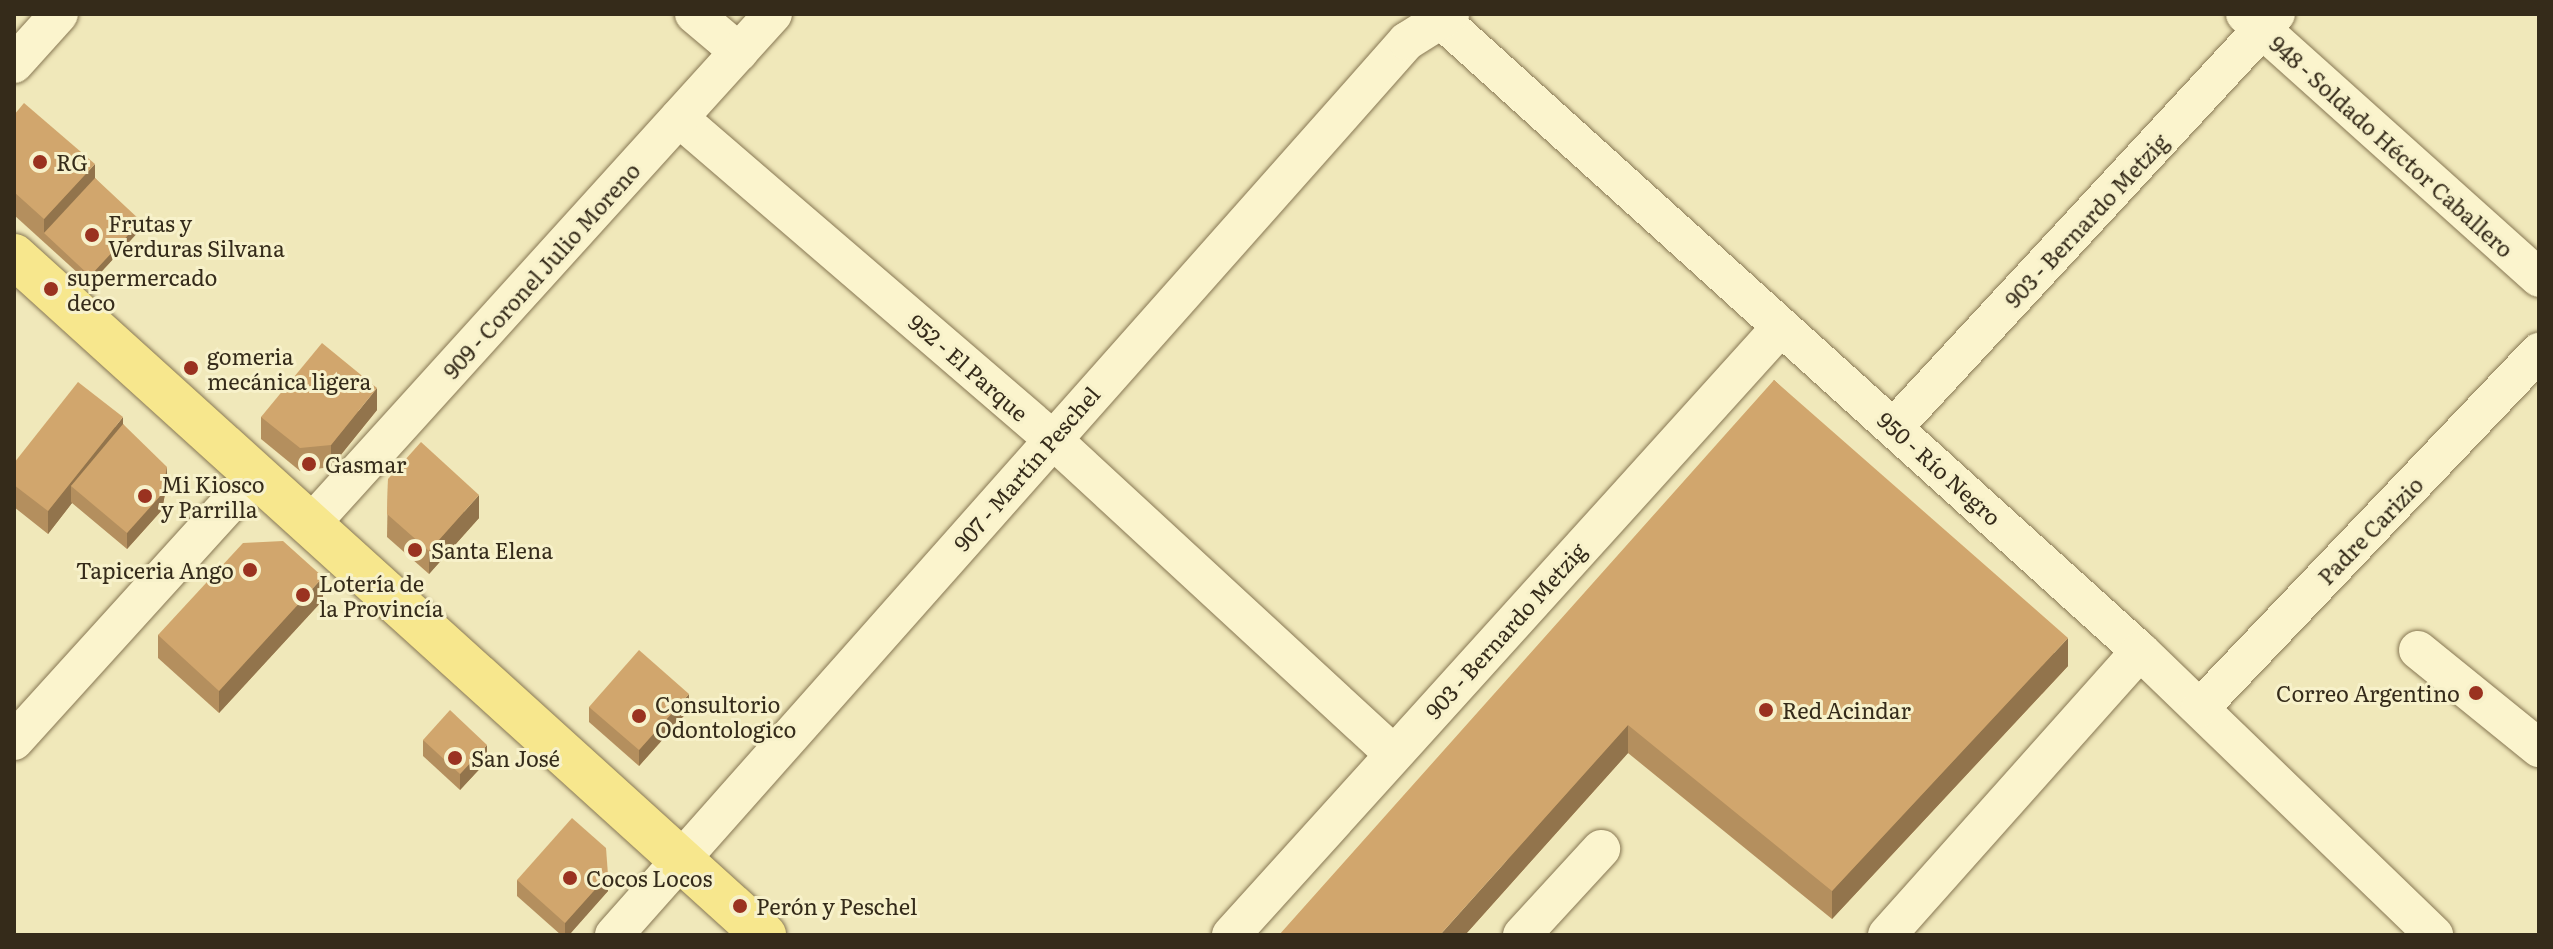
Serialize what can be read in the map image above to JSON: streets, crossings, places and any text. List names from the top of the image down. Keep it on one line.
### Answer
{"streets":{"street":["948 - Soldado Héctor Caballero","903 - Bernardo Metzig","909 - Coronel Julio Moreno","952 - El Parque","907 - Martín Peschel","950 - Río Negro","Padre Carizio"]},"crossings":[["948 - Soldado Héctor Caballero","903 - Bernardo Metzig"],["903 - Bernardo Metzig","952 - El Parque"],["903 - Bernardo Metzig","950 - Río Negro"],["909 - Coronel Julio Moreno","952 - El Parque"],["952 - El Parque","907 - Martín Peschel"],["907 - Martín Peschel","950 - Río Negro"],["950 - Río Negro","Padre Carizio"]],"places":["RG","Frutas y Verduras Silvana","supermercado deco","gomeria mecánica ligera","Gasmar","Mi Kiosco y Parrilla","Santa Elena","Tapiceria Ango","Lotería de la Provincía","Correo Argentino","Red Acindar","Consultorio Odontologico","San José","Cocos Locos","Perón y Peschel"]}
